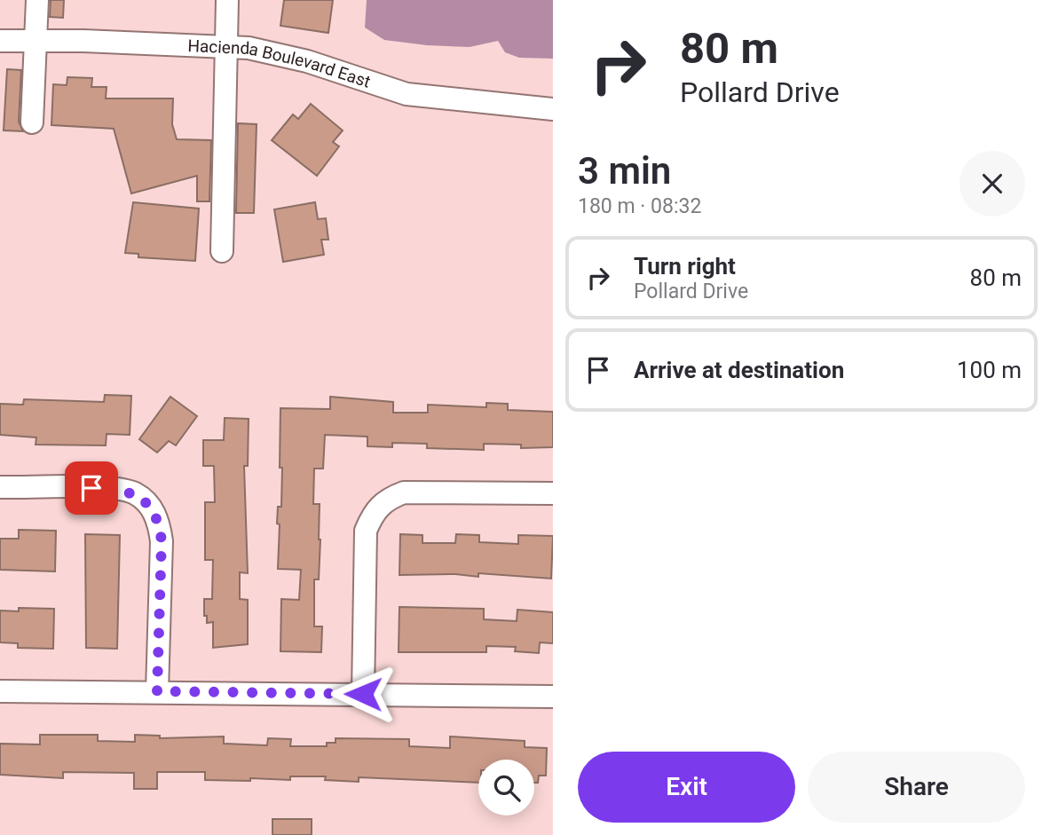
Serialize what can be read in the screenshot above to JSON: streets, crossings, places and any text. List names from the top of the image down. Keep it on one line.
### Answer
{"streets":{"street":["Hacienda Boulevard East"]},"page":{"turn":["80 m","Pollard Drive"],"heading":["3 min","180 m · 08:32"],"list":[{"name":"Turn right","note":"Pollard Drive","value":"80 m"},{"name":"Arrive at destination","value":"100 m"}],"buttons":["Exit","Share"]}}
